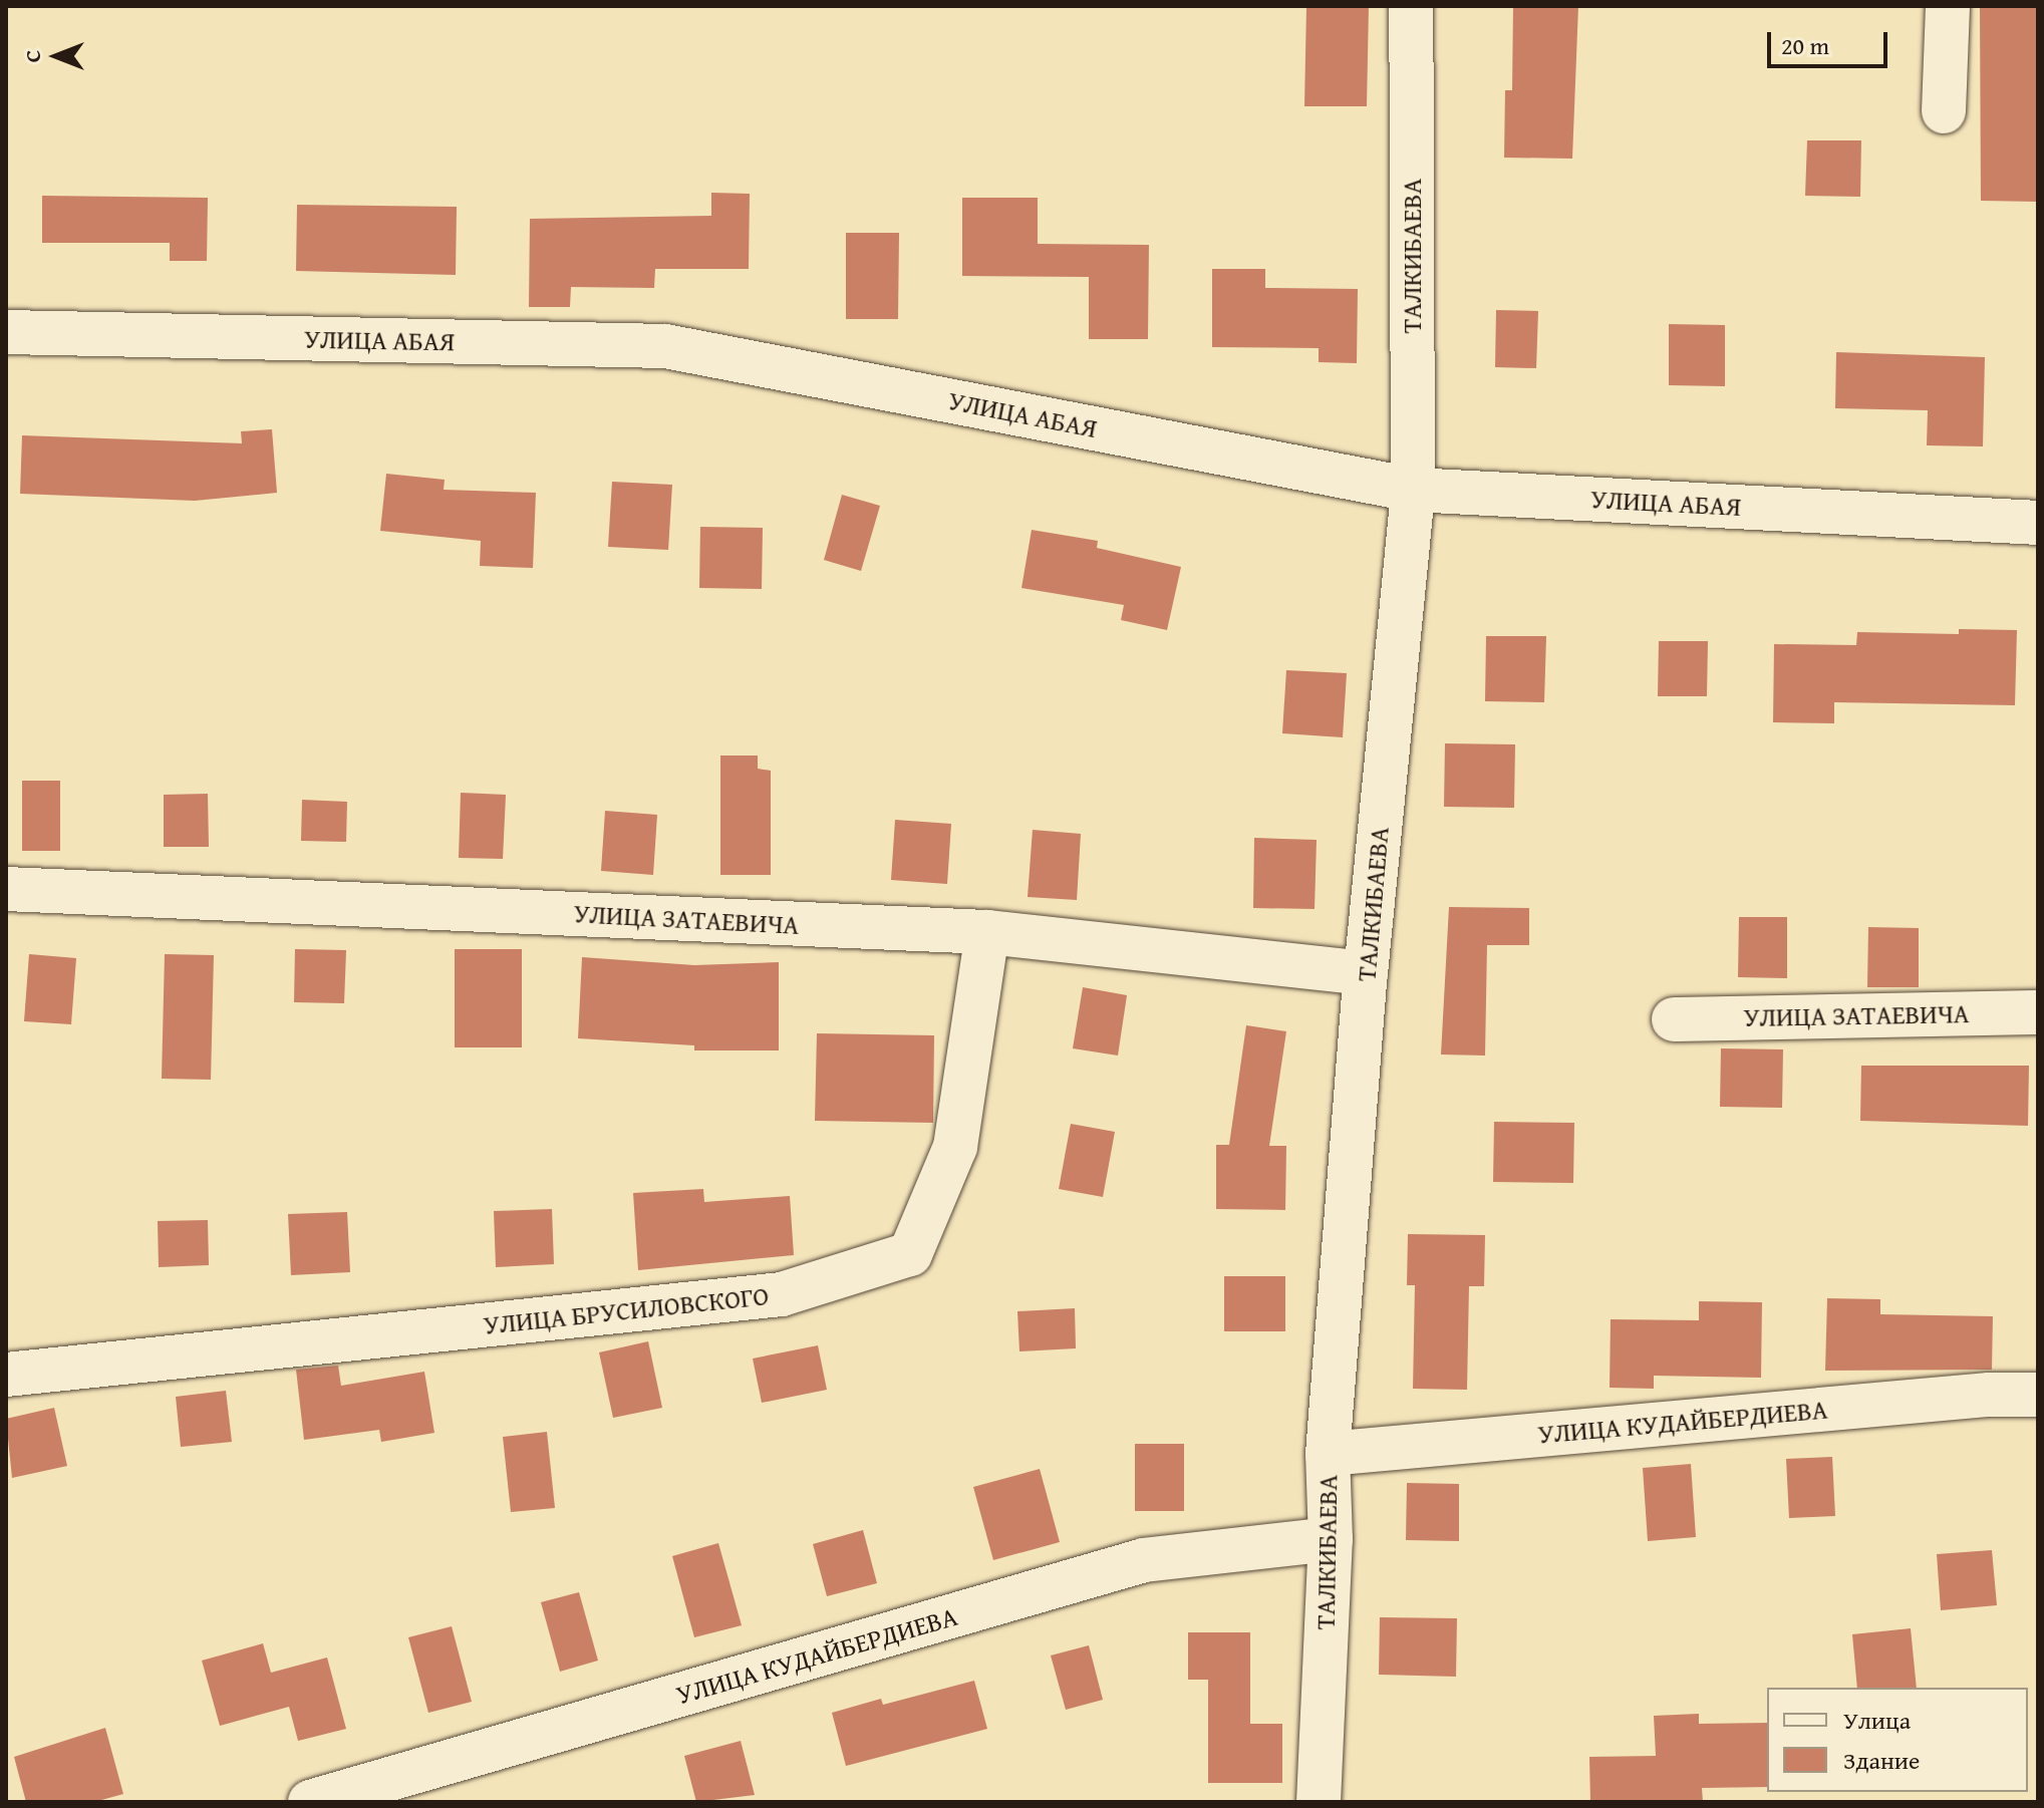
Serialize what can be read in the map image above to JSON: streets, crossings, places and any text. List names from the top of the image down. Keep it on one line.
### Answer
{"streets":{"street":["ТАЛКИБАЕВА","УЛИЦА АБАЯ","УЛИЦА ЗАТАЕВИЧА","УЛИЦА БРУСИЛОВСКОГО","УЛИЦА КУДАЙБЕРДИЕВА"]},"crossings":[["ТАЛКИБАЕВА","УЛИЦА АБАЯ"],["ТАЛКИБАЕВА","УЛИЦА ЗАТАЕВИЧА"],["ТАЛКИБАЕВА","УЛИЦА КУДАЙБЕРДИЕВА"],["УЛИЦА ЗАТАЕВИЧА","УЛИЦА БРУСИЛОВСКОГО"]],"legend":["Улица","Здание"],"scale_bar":"20 m","north":"left"}
